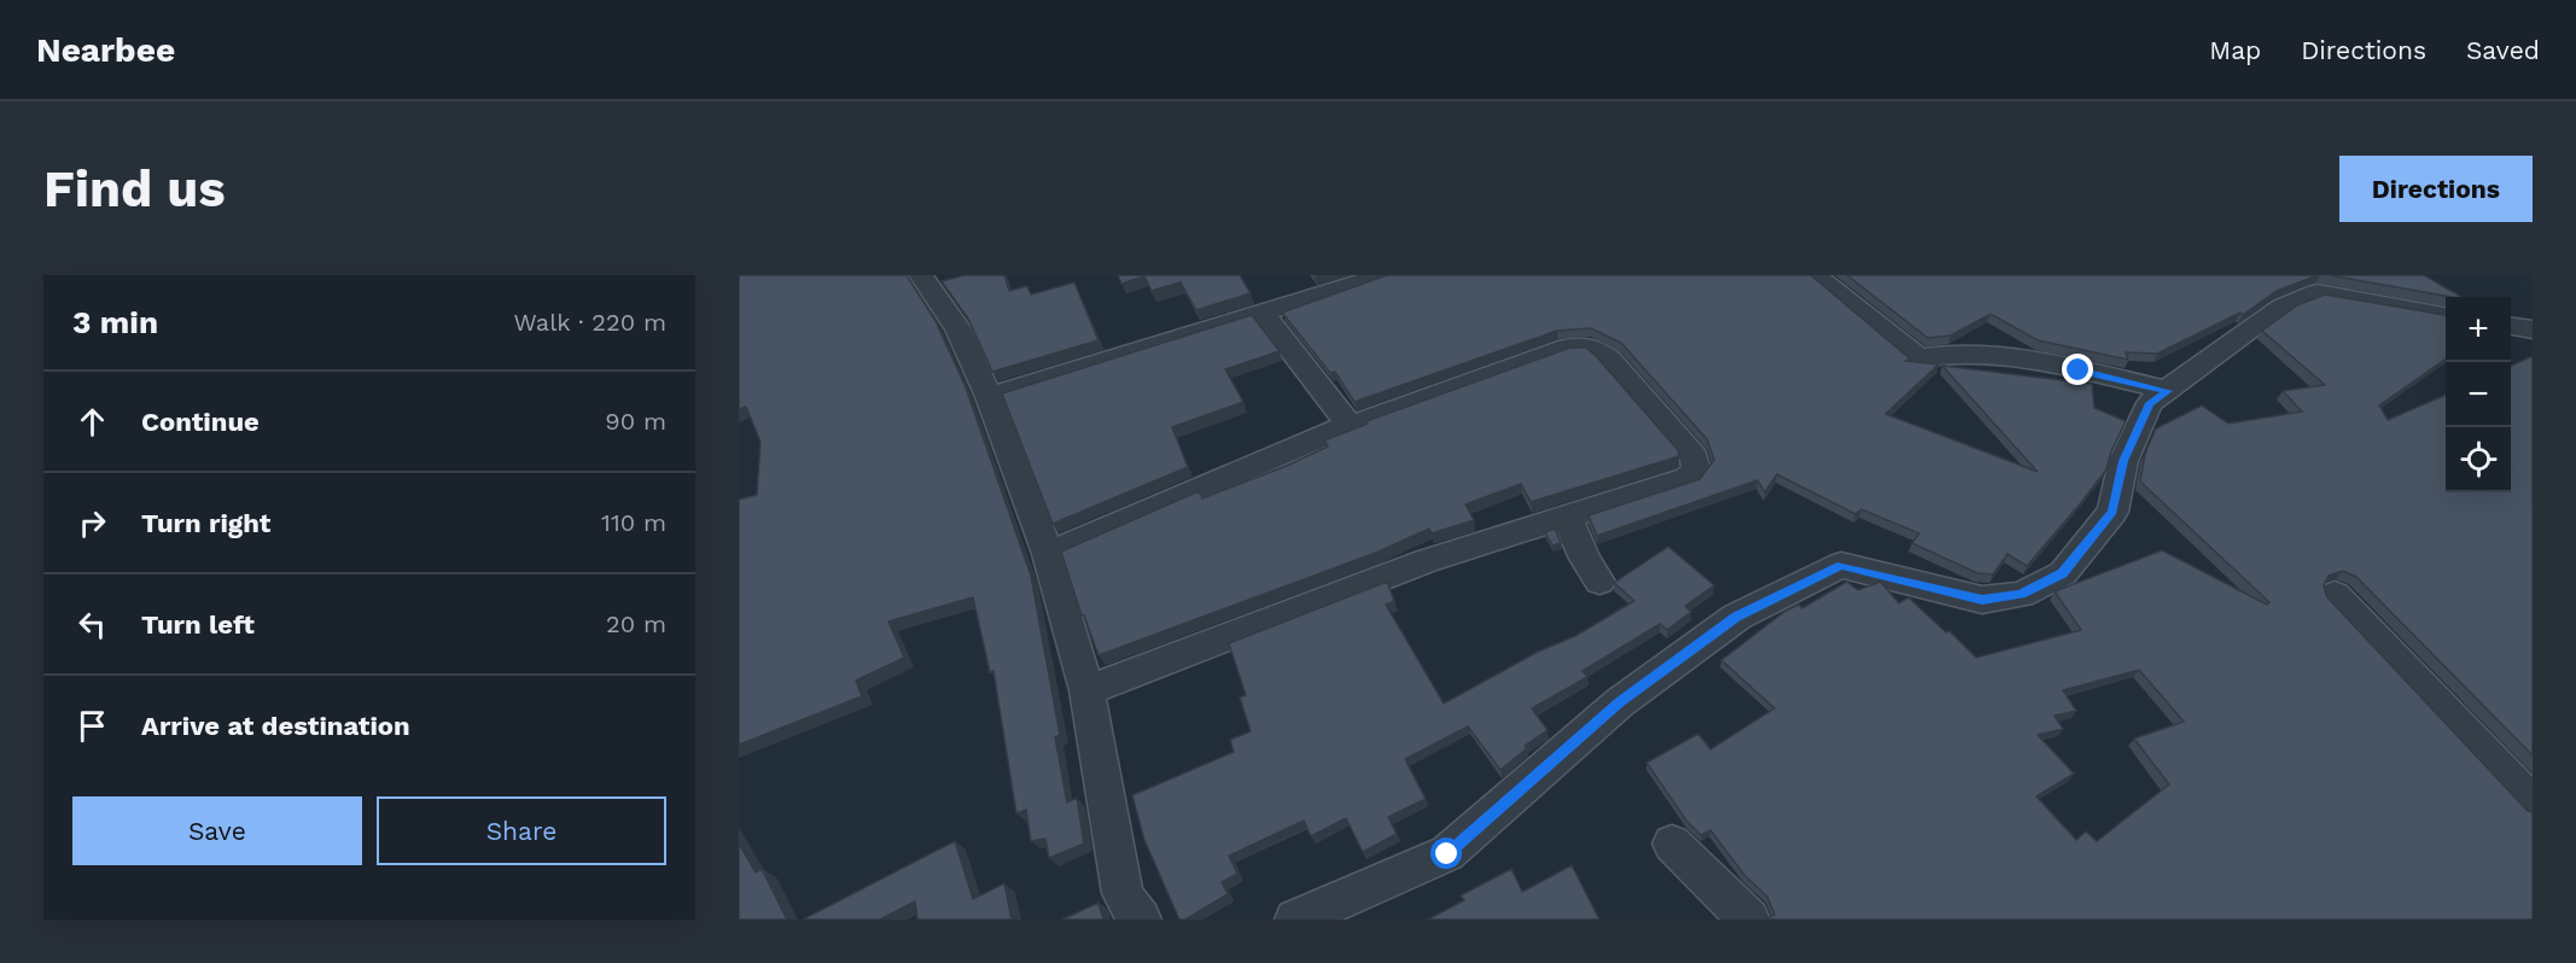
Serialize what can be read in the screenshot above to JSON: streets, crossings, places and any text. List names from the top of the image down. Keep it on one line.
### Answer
{"page":{"header":"Nearbee","nav":["Map","Directions","Saved"],"buttons":["Directions",["Save","Share"]],"title":"Find us","heading":["3 min","Walk · 220 m"],"map_buttons":["+","−"],"list":[["Continue","90 m"],["Turn right","110 m"],["Turn left","20 m"],"Arrive at destination"]}}
